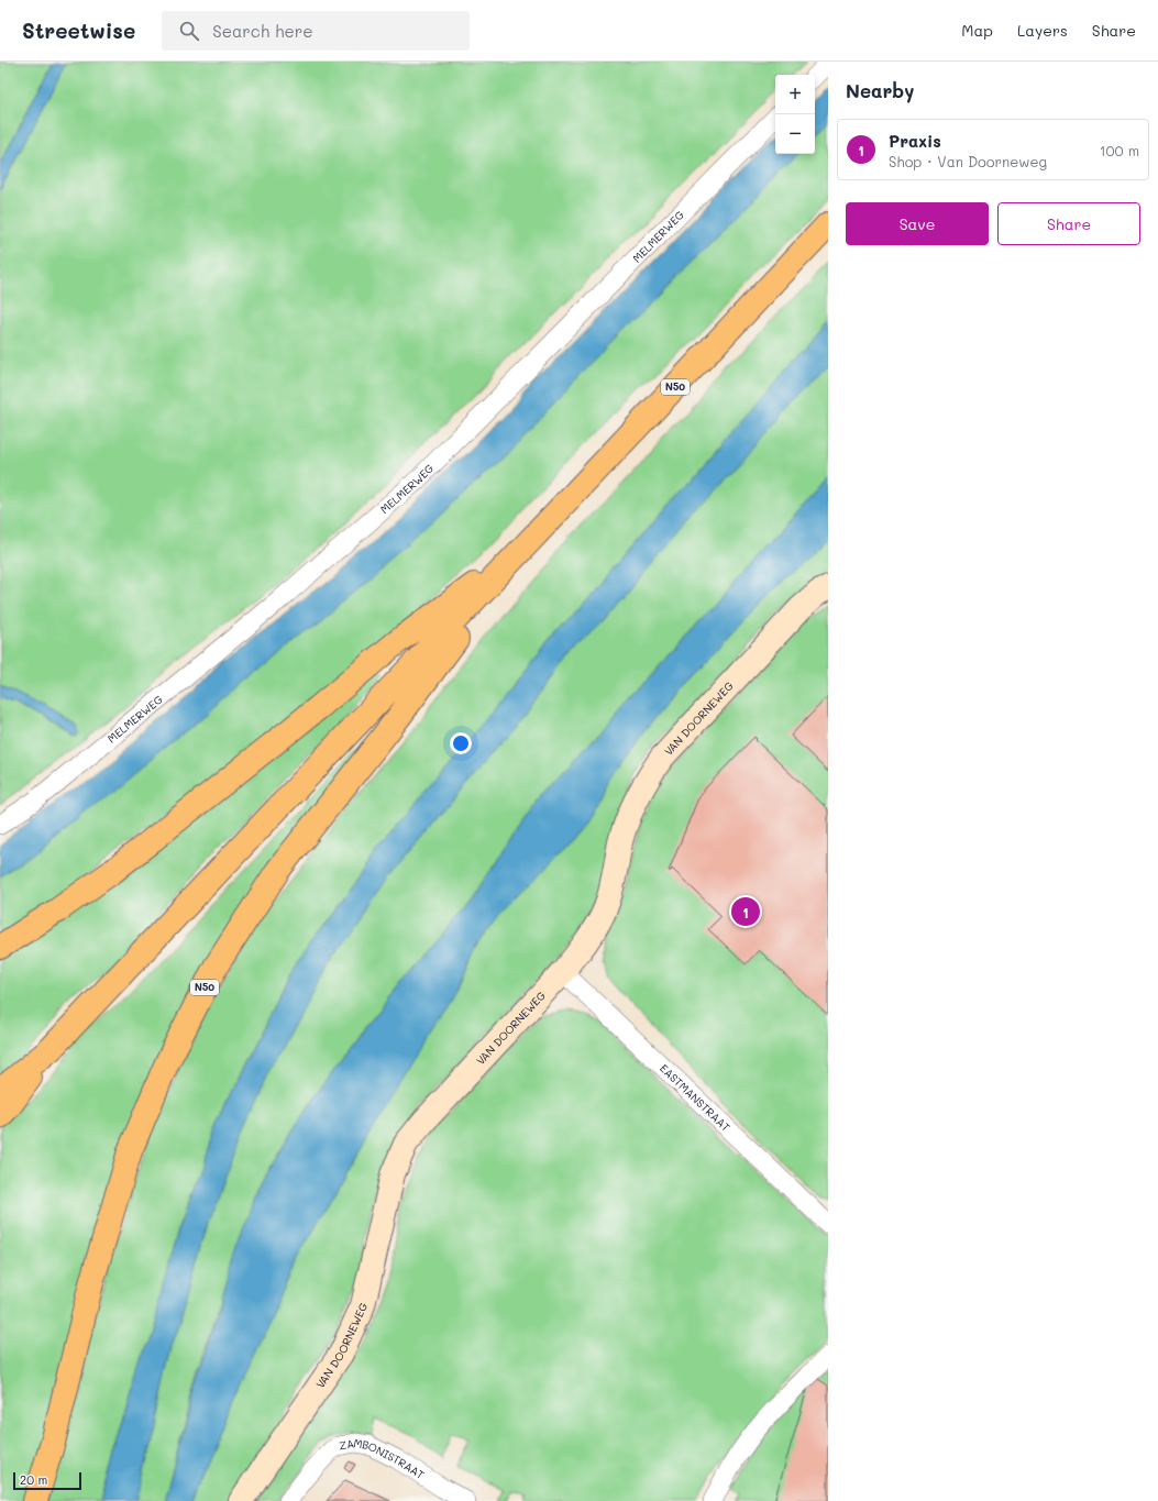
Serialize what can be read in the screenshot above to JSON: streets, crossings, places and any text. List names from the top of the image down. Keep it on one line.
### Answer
{"streets":{"highway":["N50"],"street":["MELMERWEG","VAN DOORNEWEG","EASTMANSTRAAT","ZAMBONISTRAAT"]},"crossings":[["VAN DOORNEWEG","EASTMANSTRAAT"]],"scale_bar":"20 m","page":{"header":"Streetwise","search":"Search here","nav":["Map","Layers","Share"],"heading":"Nearby","map_buttons":["+","−"],"list":[{"mark":"1","name":"Praxis","note":"Shop · Van Doorneweg","value":"100 m"}],"buttons":["Save","Share"],"pins":"1","scale":"20 m"}}
